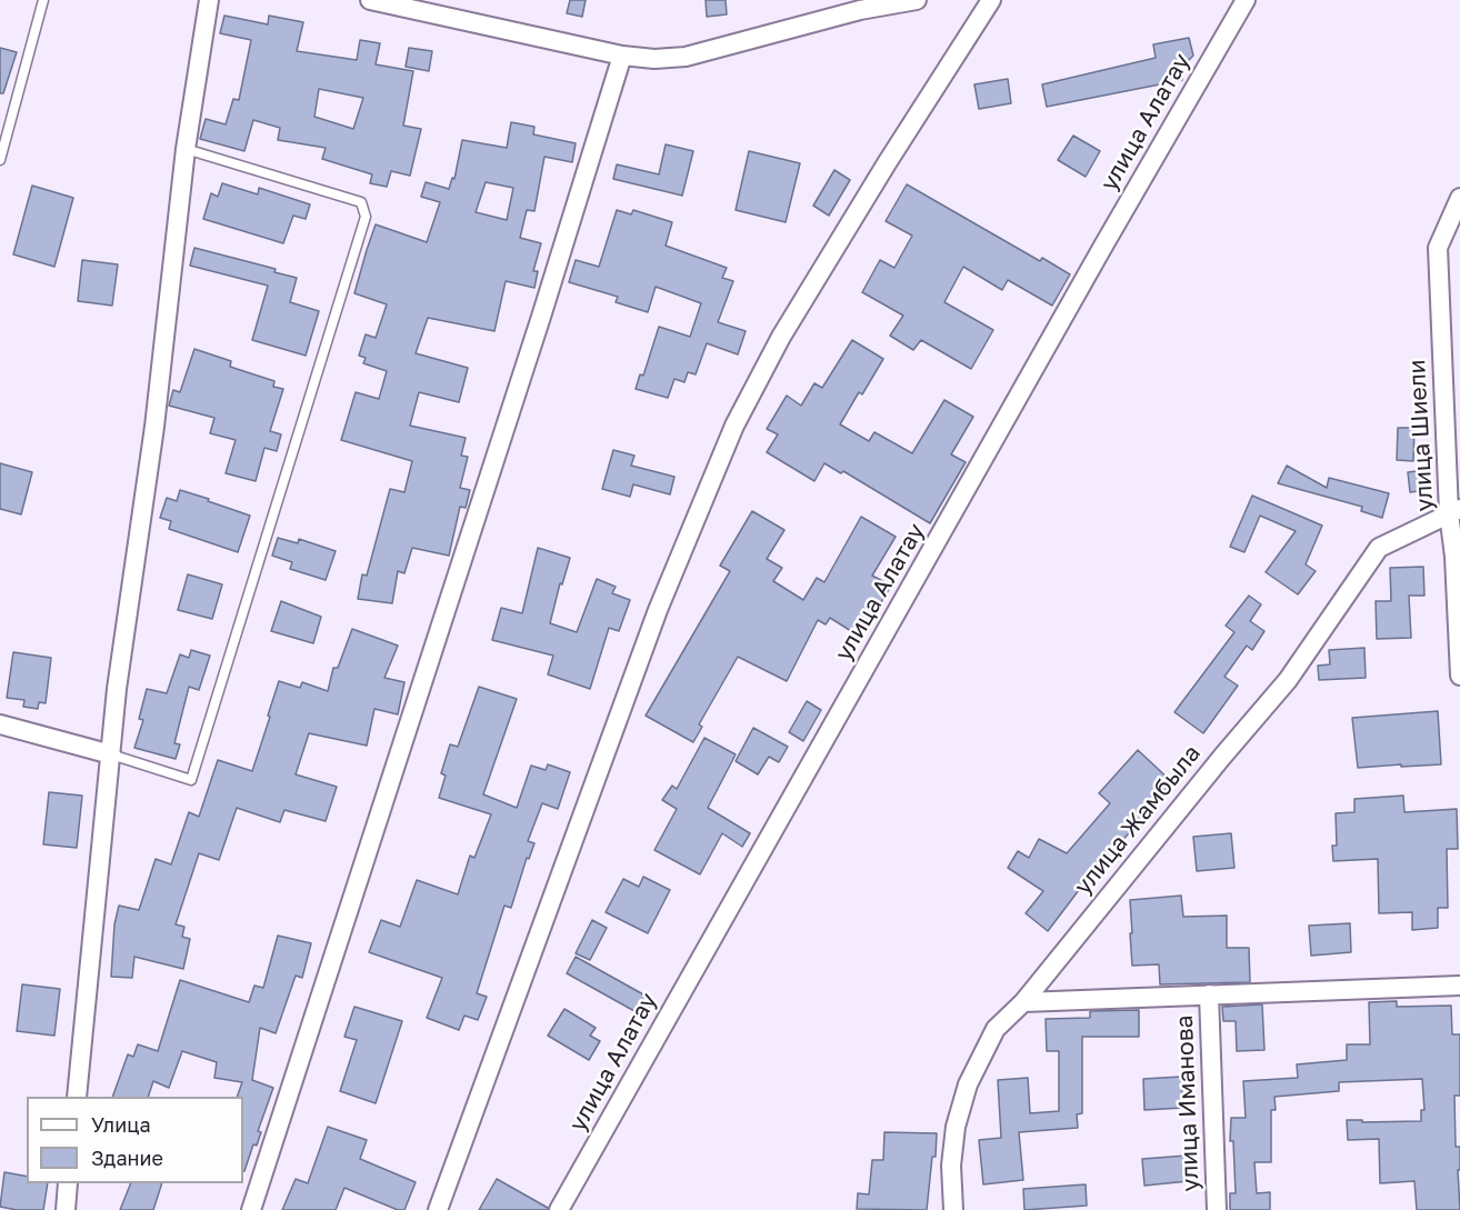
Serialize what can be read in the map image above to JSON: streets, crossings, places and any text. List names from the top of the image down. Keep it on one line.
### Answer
{"streets":{"street":["улица Алатау","улица Шиели","улица Жамбыла","улица Иманова"]},"crossings":[["улица Шиели","улица Жамбыла"]],"legend":["Улица","Здание"]}
